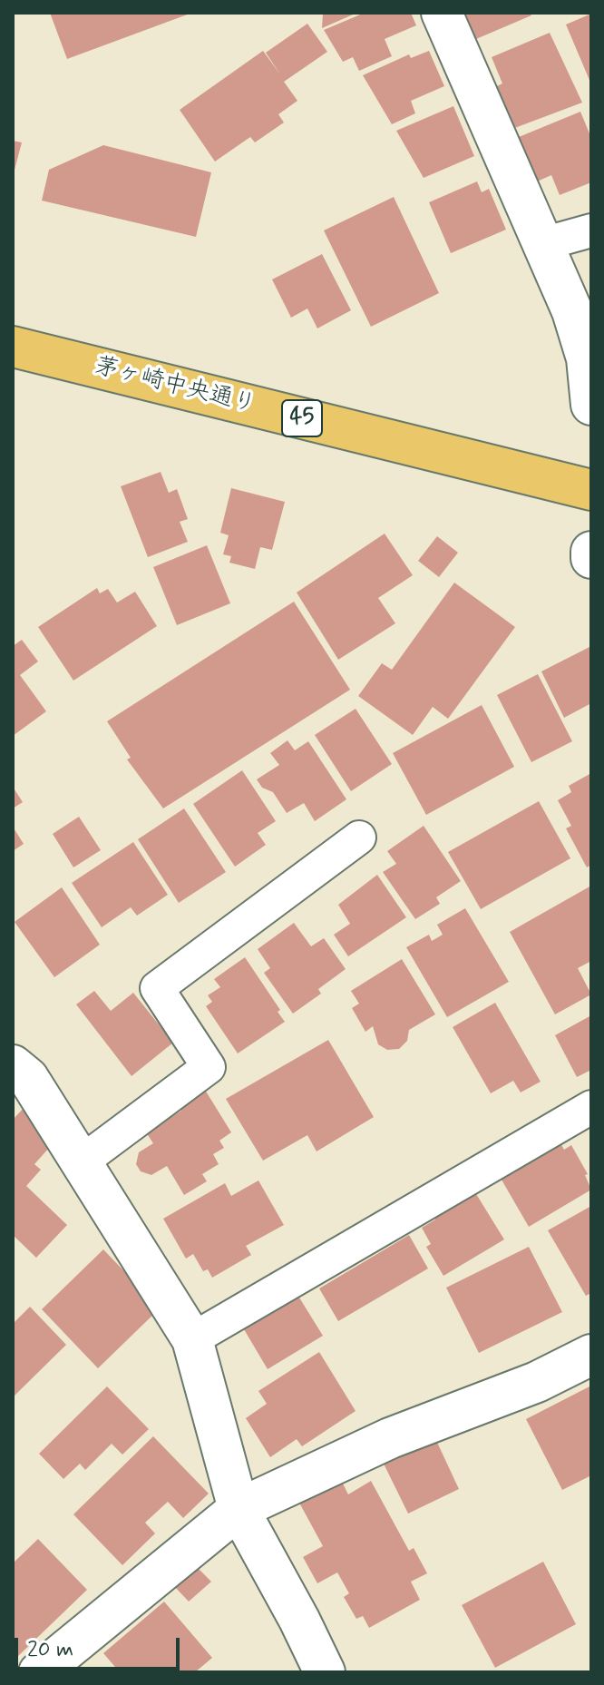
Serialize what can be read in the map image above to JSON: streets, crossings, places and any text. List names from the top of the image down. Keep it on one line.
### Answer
{"streets":{"main road":["茅ヶ崎中央通り","45"]},"scale_bar":"20 m"}
